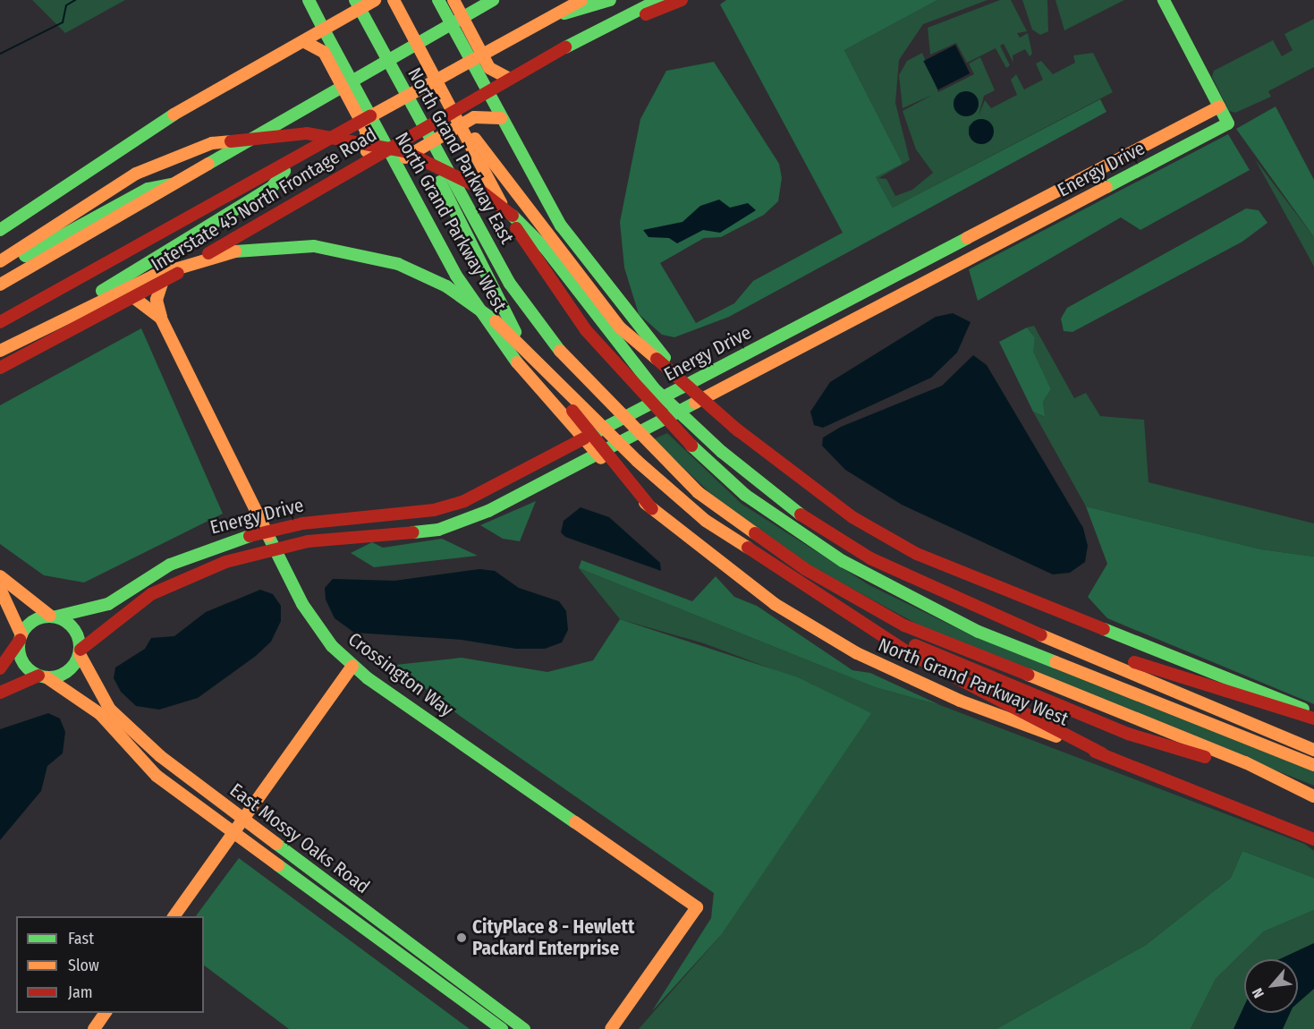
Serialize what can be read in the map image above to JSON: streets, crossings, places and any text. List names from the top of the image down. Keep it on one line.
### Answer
{"streets":{"main road":["North Grand Parkway East","Energy Drive","Interstate 45 North Frontage Road","North Grand Parkway West","Crossington Way","East Mossy Oaks Road"]},"crossings":[["North Grand Parkway East","North Grand Parkway West"],["Energy Drive","Crossington Way"],["Energy Drive","East Mossy Oaks Road"],["Interstate 45 North Frontage Road","North Grand Parkway West"],["Interstate 45 North Frontage Road","Crossington Way"]],"places":["CityPlace 8 - Hewlett Packard Enterprise"],"legend":["Fast","Slow","Jam"],"north":"bottom left"}
